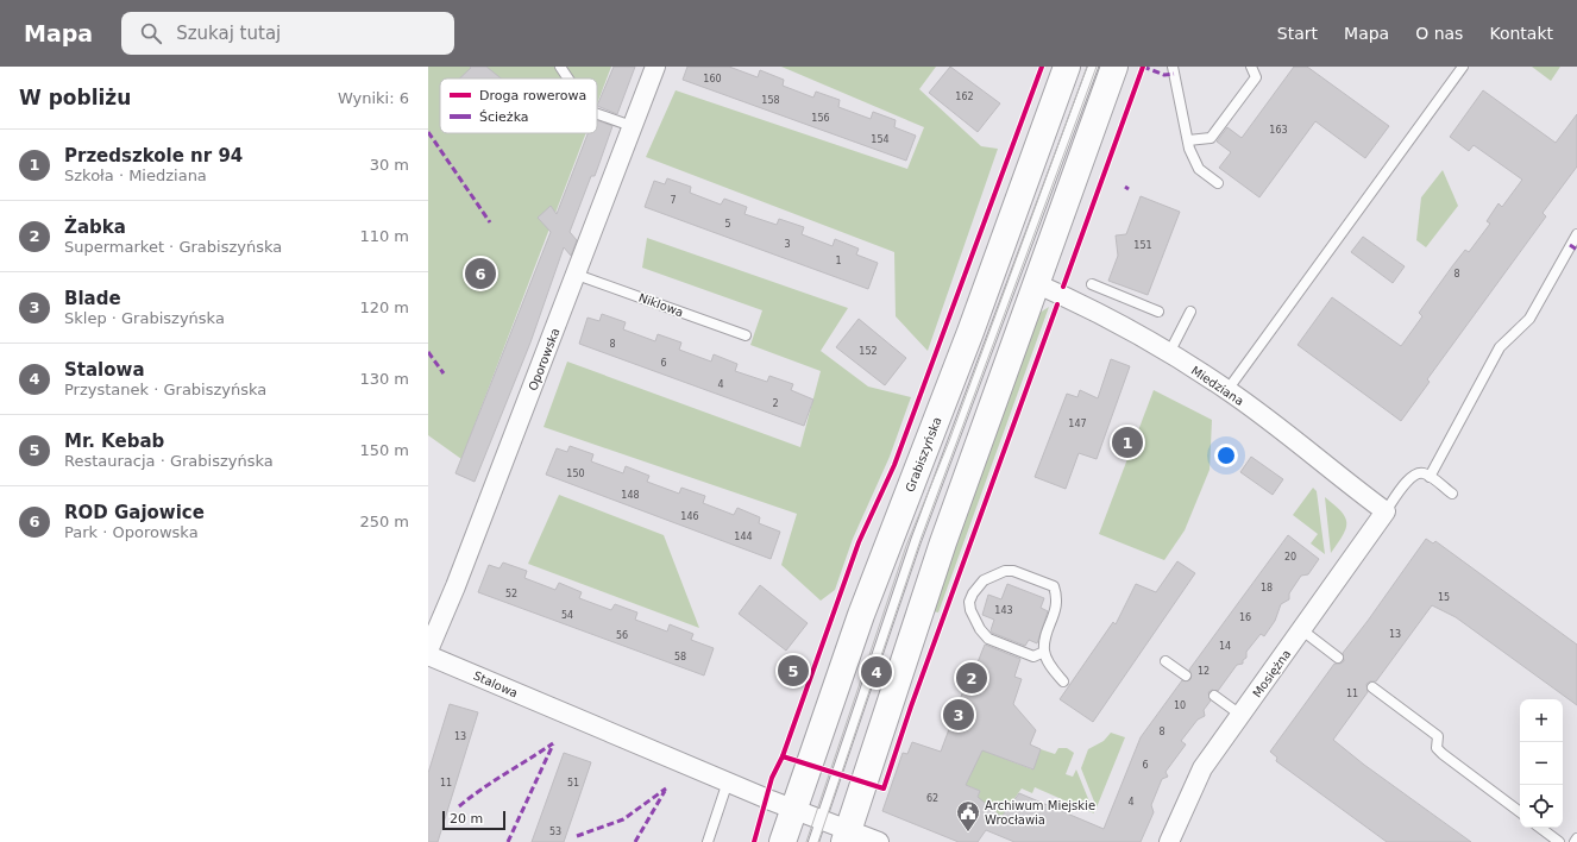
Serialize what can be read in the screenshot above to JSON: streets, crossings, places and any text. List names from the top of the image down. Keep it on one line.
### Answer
{"streets":{"main road":["Grabiszyńska"],"street":["Oporowska","Miedziana","Mosiężna","Stalowa"],"lane":["Niklowa"]},"crossings":[["Niklowa","Oporowska"],["Miedziana","Mosiężna"],["Grabiszyńska","Stalowa"]],"places":{"public building":["Archiwum Miejskie Wrocławia"]},"house_numbers":["160","162","158","156","163","154","7","5","3","151","1","8","8","152","6","4","2","147","150","148","146","144","20","18","52","15","143","54","16","13","56","14","58","12","11","10","8","13","6","11","51","62","4","53"],"legend":["Droga rowerowa","Ścieżka"],"scale_bar":"20 m","page":{"header":"Mapa","search":"Szukaj tutaj","nav":["Start","Mapa","O nas","Kontakt"],"heading":["W pobliżu","Wyniki: 6"],"list":[{"mark":"1","name":"Przedszkole nr 94","note":"Szkoła · Miedziana","value":"30 m"},{"mark":"2","name":"Żabka","note":"Supermarket · Grabiszyńska","value":"110 m"},{"mark":"3","name":"Blade","note":"Sklep · Grabiszyńska","value":"120 m"},{"mark":"4","name":"Stalowa","note":"Przystanek · Grabiszyńska","value":"130 m"},{"mark":"5","name":"Mr. Kebab","note":"Restauracja · Grabiszyńska","value":"150 m"},{"mark":"6","name":"ROD Gajowice","note":"Park · Oporowska","value":"250 m"}],"pins":["6","1","5","4","2","3"],"map_buttons":["+","−"],"scale":"20 m"}}
